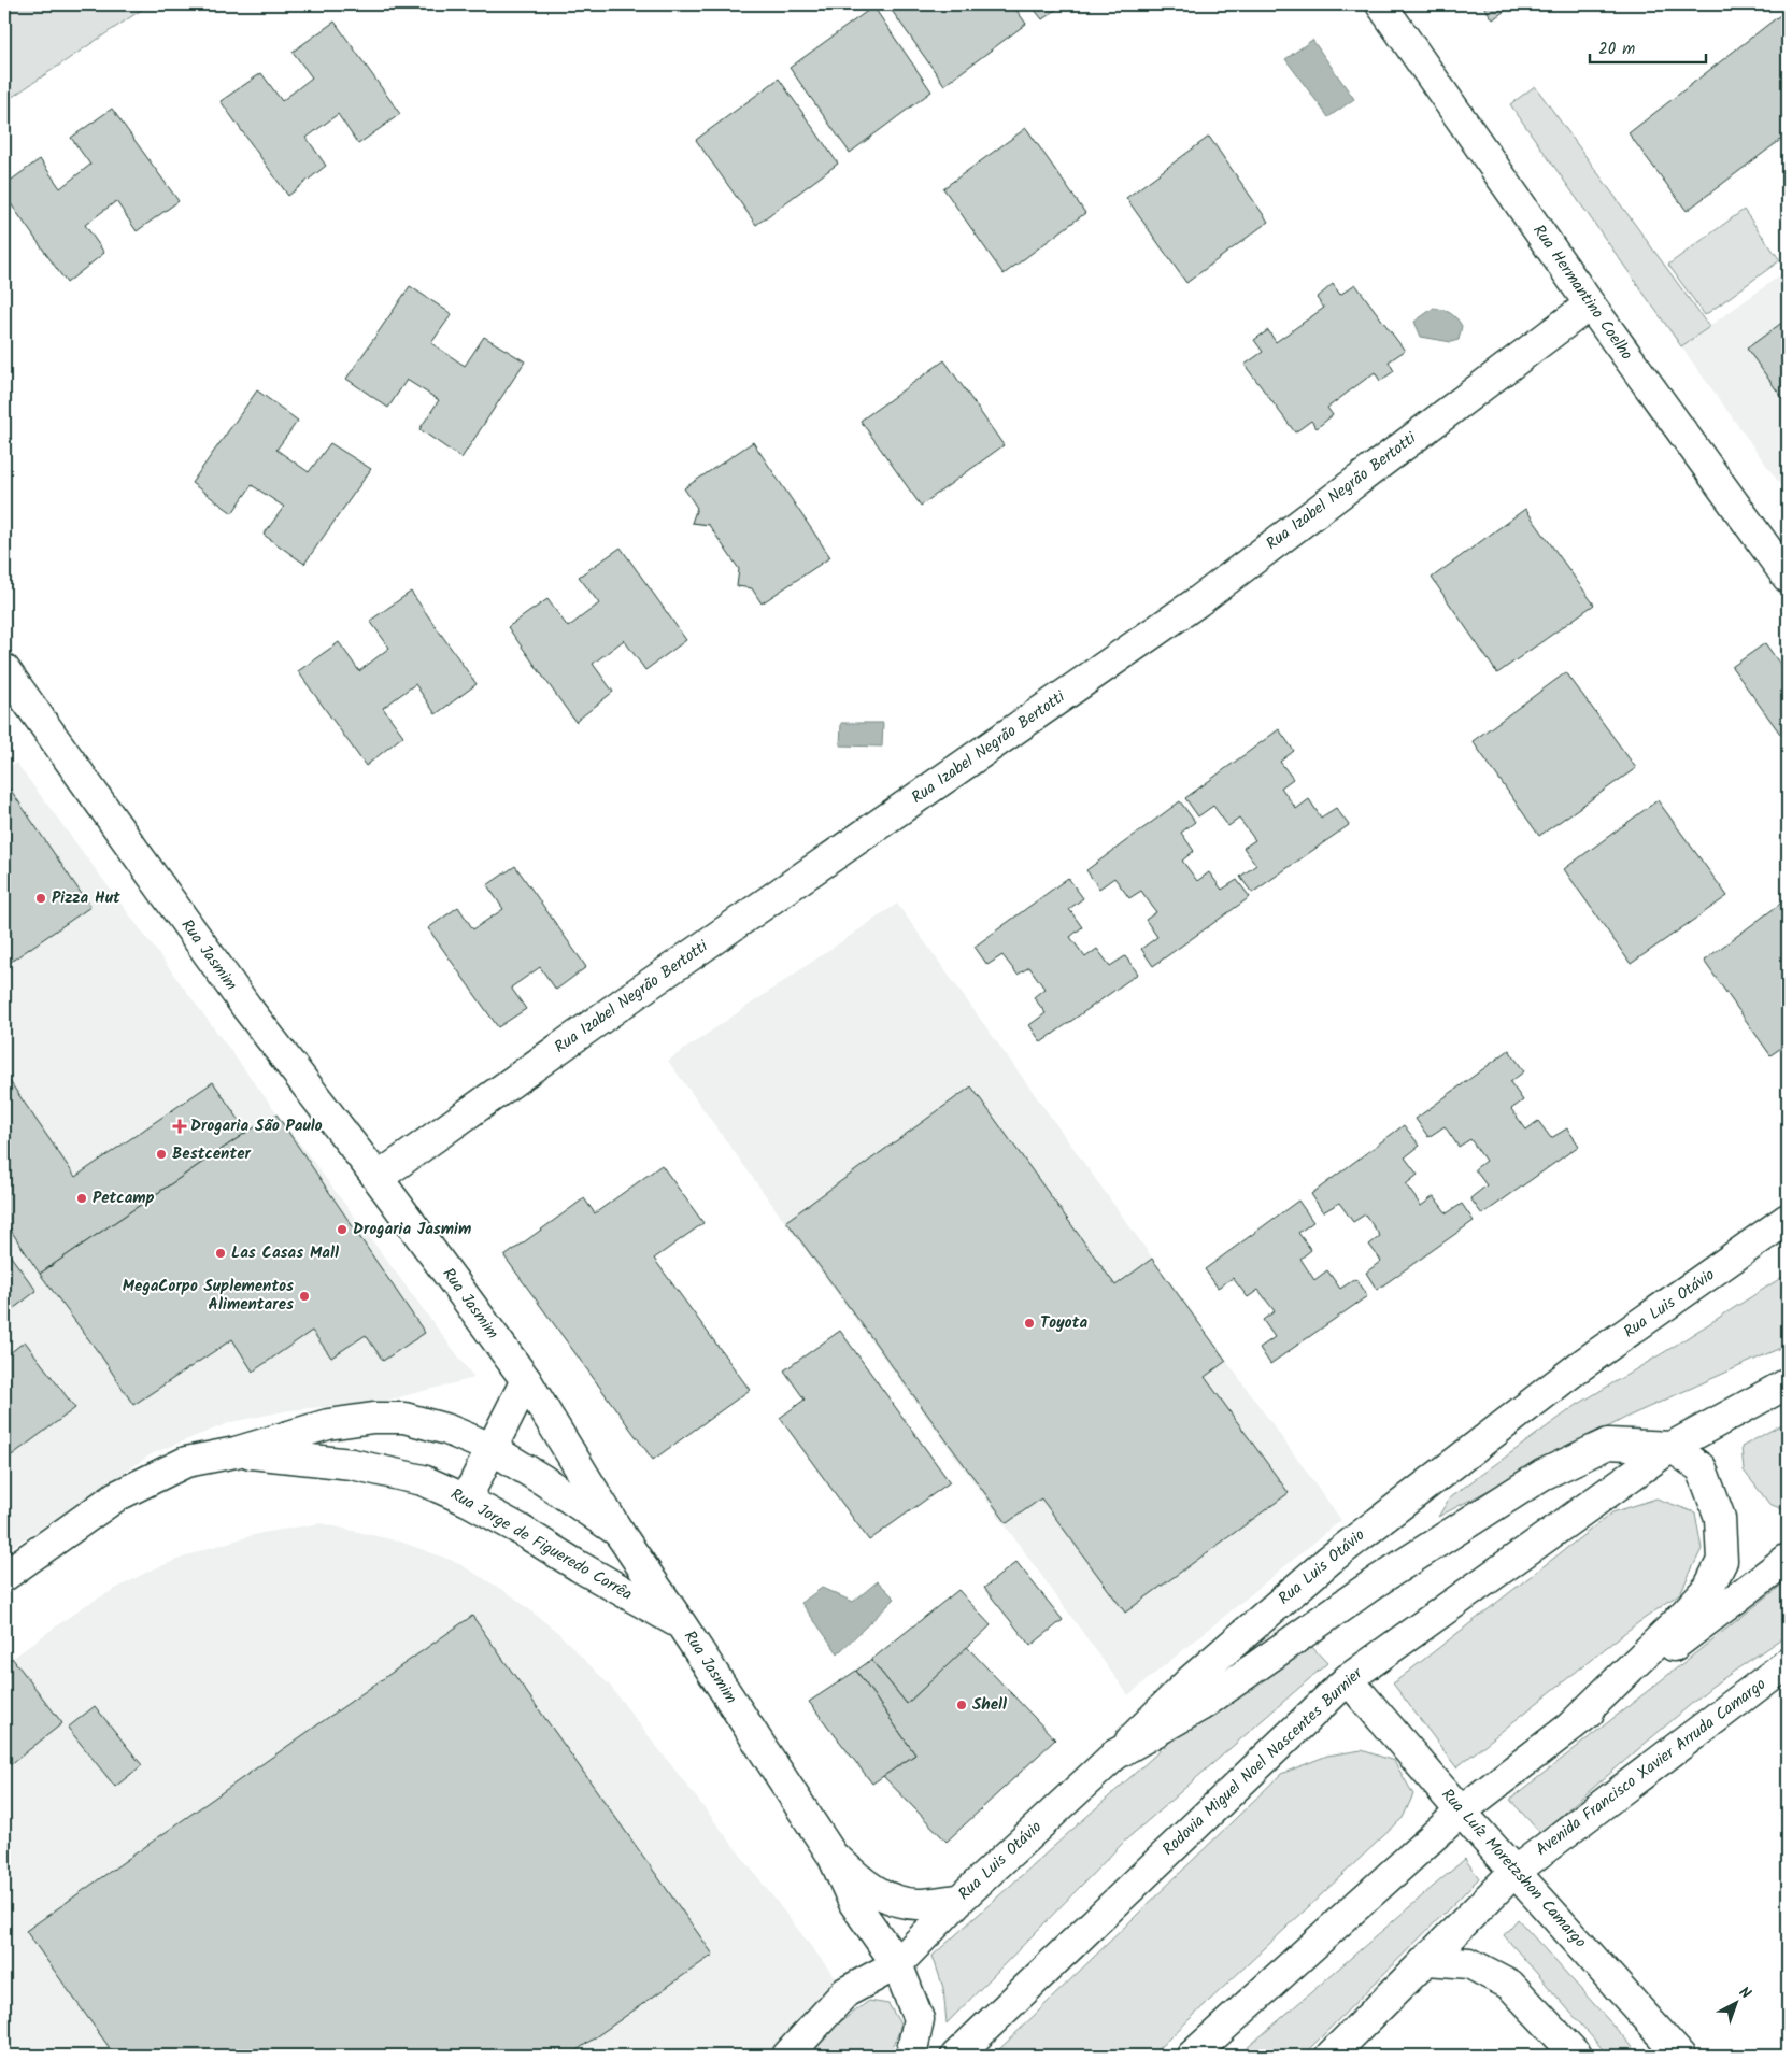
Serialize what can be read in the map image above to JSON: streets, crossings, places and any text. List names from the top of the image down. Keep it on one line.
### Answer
{"streets":{"main road":["Rua Hermantino Coelho","Rua Izabel Negrão Bertotti","Rua Jasmim","Rua Luis Otávio","Rua Jorge de Figueredo Corrêa","Rodovia Miguel Noel Nascentes Burnier","Avenida Francisco Xavier Arruda Camargo","Rua Luíz Moretzshon Camargo"]},"crossings":[["Rua Hermantino Coelho","Rua Izabel Negrão Bertotti"],["Rua Izabel Negrão Bertotti","Rua Jasmim"],["Rua Jasmim","Rua Luis Otávio"],["Rua Jasmim","Rua Jorge de Figueredo Corrêa"],["Rodovia Miguel Noel Nascentes Burnier","Rua Luíz Moretzshon Camargo"],["Avenida Francisco Xavier Arruda Camargo","Rua Luíz Moretzshon Camargo"]],"places":{"other":["Pizza Hut","Bestcenter","Petcamp","Drogaria Jasmim","Las Casas Mall","MegaCorpo Suplementos Alimentares","Toyota","Shell"],"health":["Drogaria São Paulo"]},"scale_bar":"20 m","north":"top right"}
